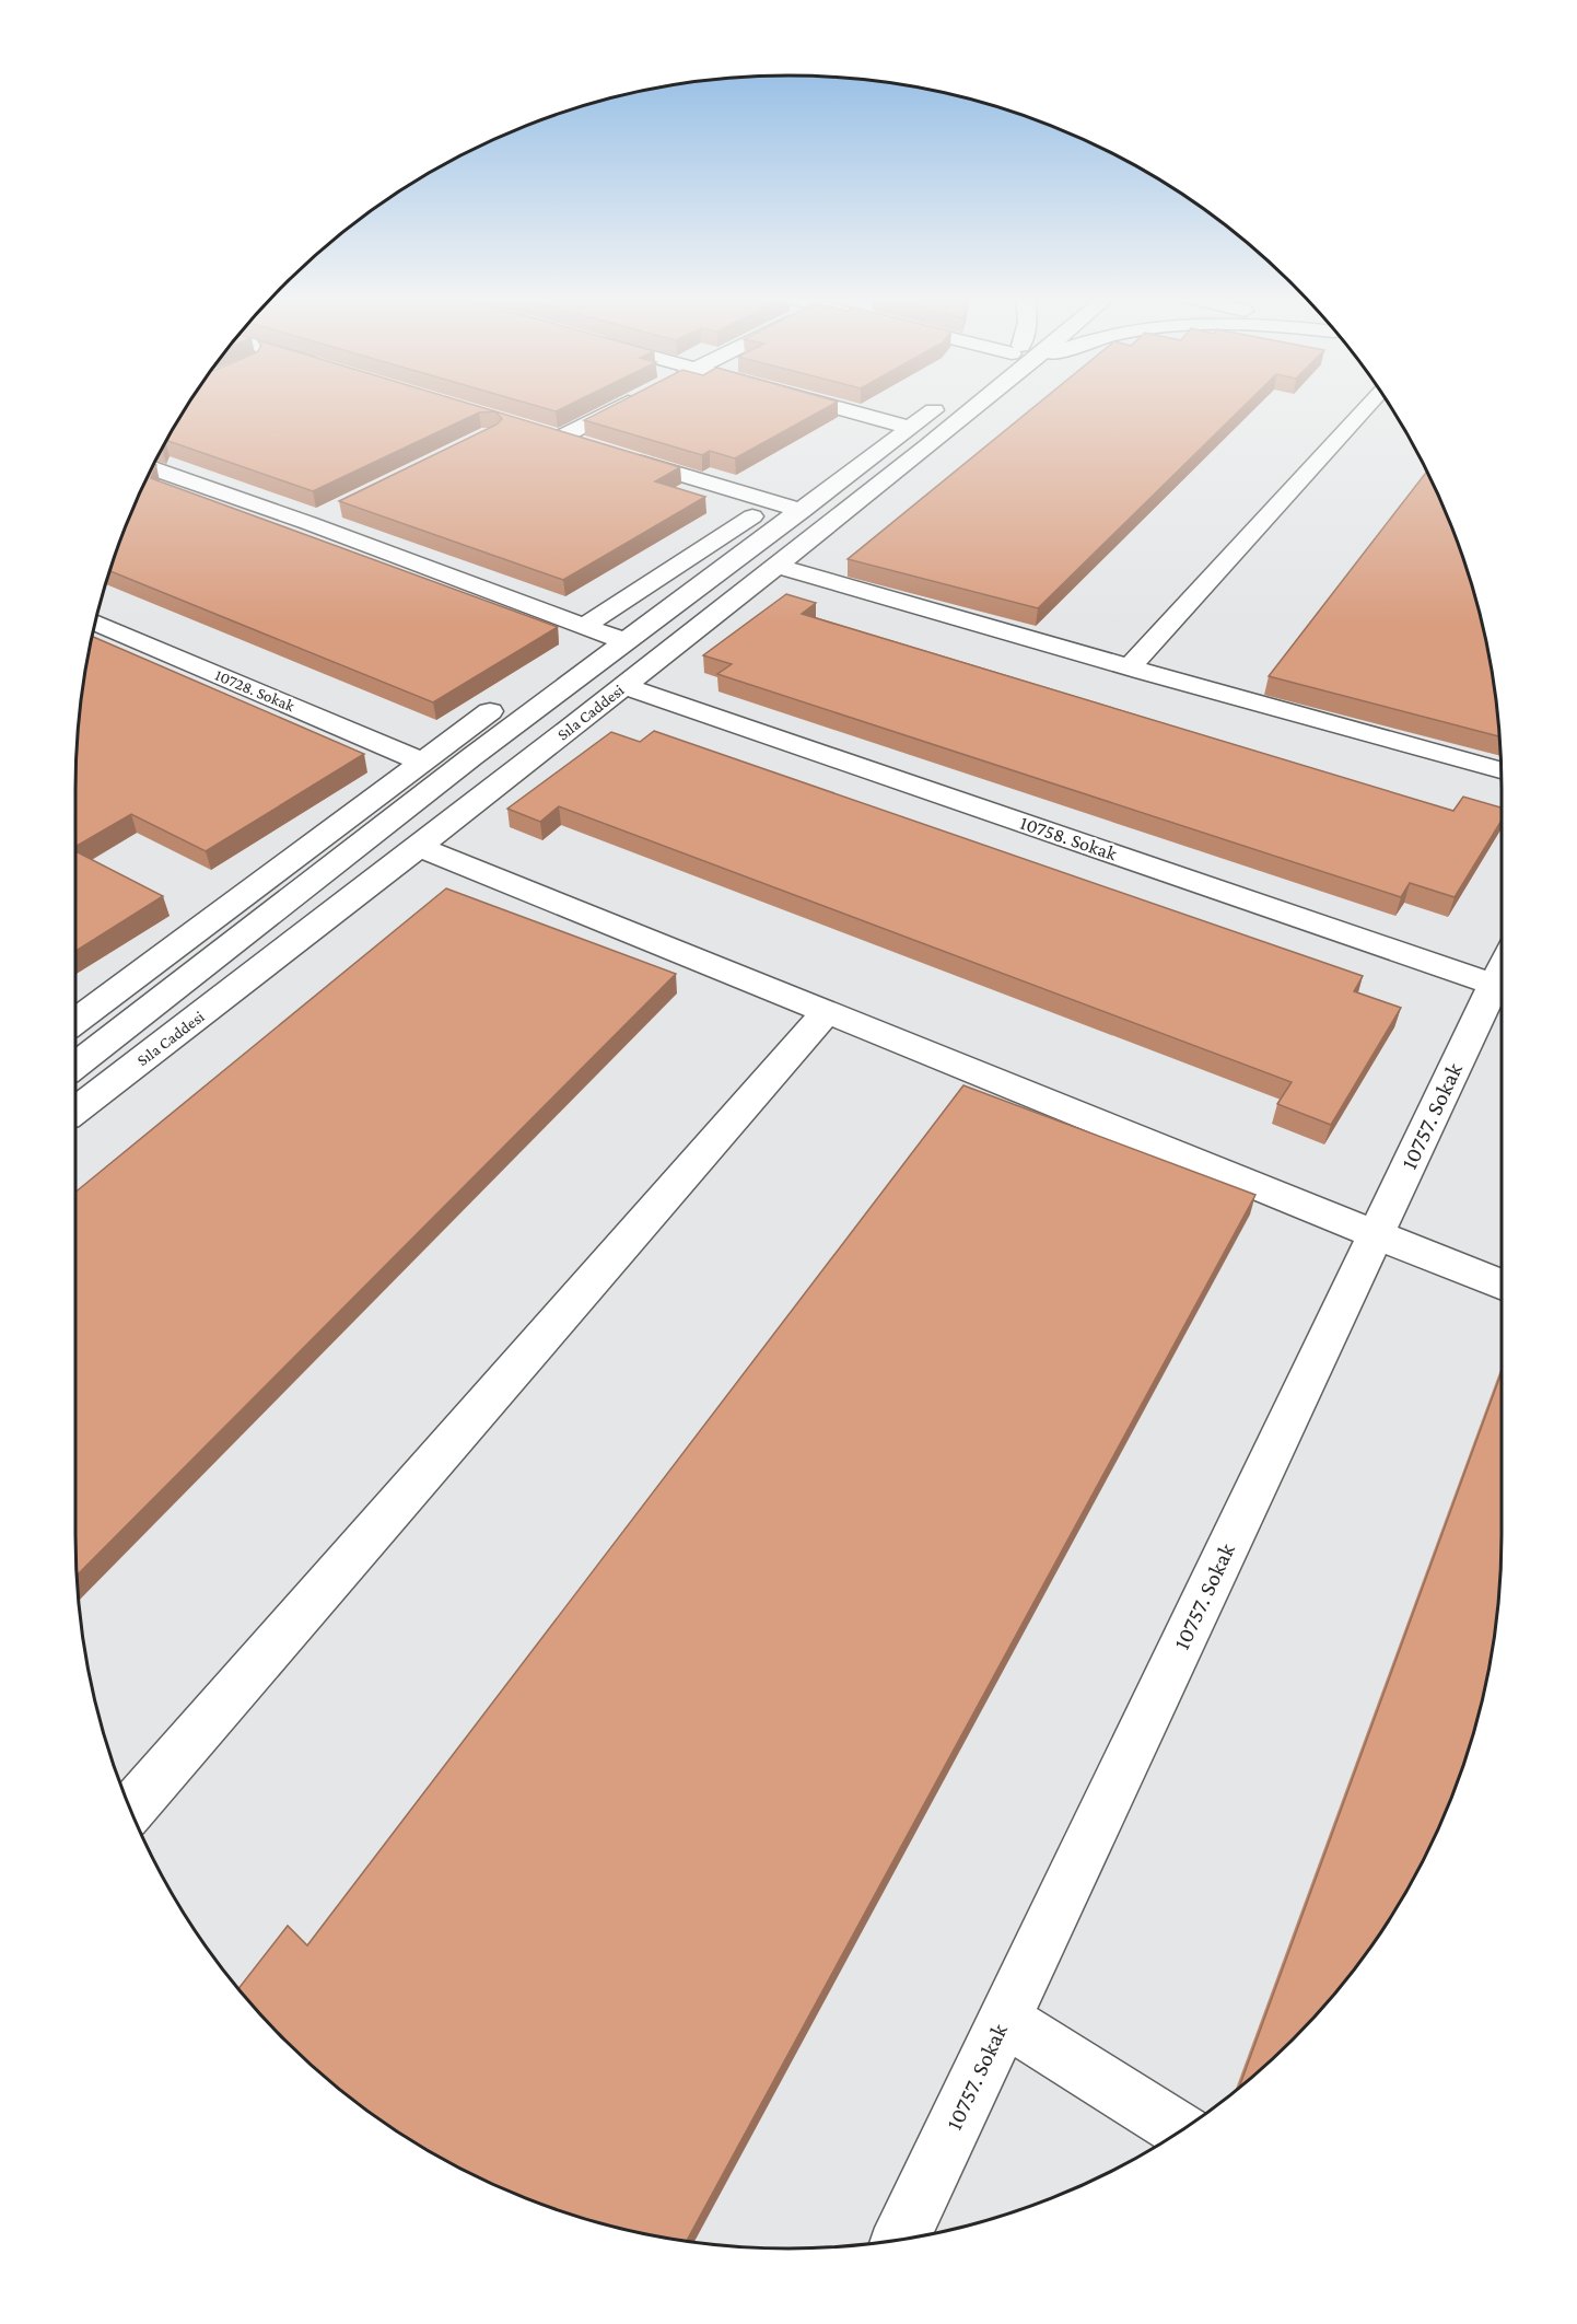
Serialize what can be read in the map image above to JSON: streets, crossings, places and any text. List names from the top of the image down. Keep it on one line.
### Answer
{"streets":{"street":["10728. Sokak","Sıla Caddesi","10758. Sokak","10757. Sokak"]},"crossings":[["Sıla Caddesi","10758. Sokak"]]}
